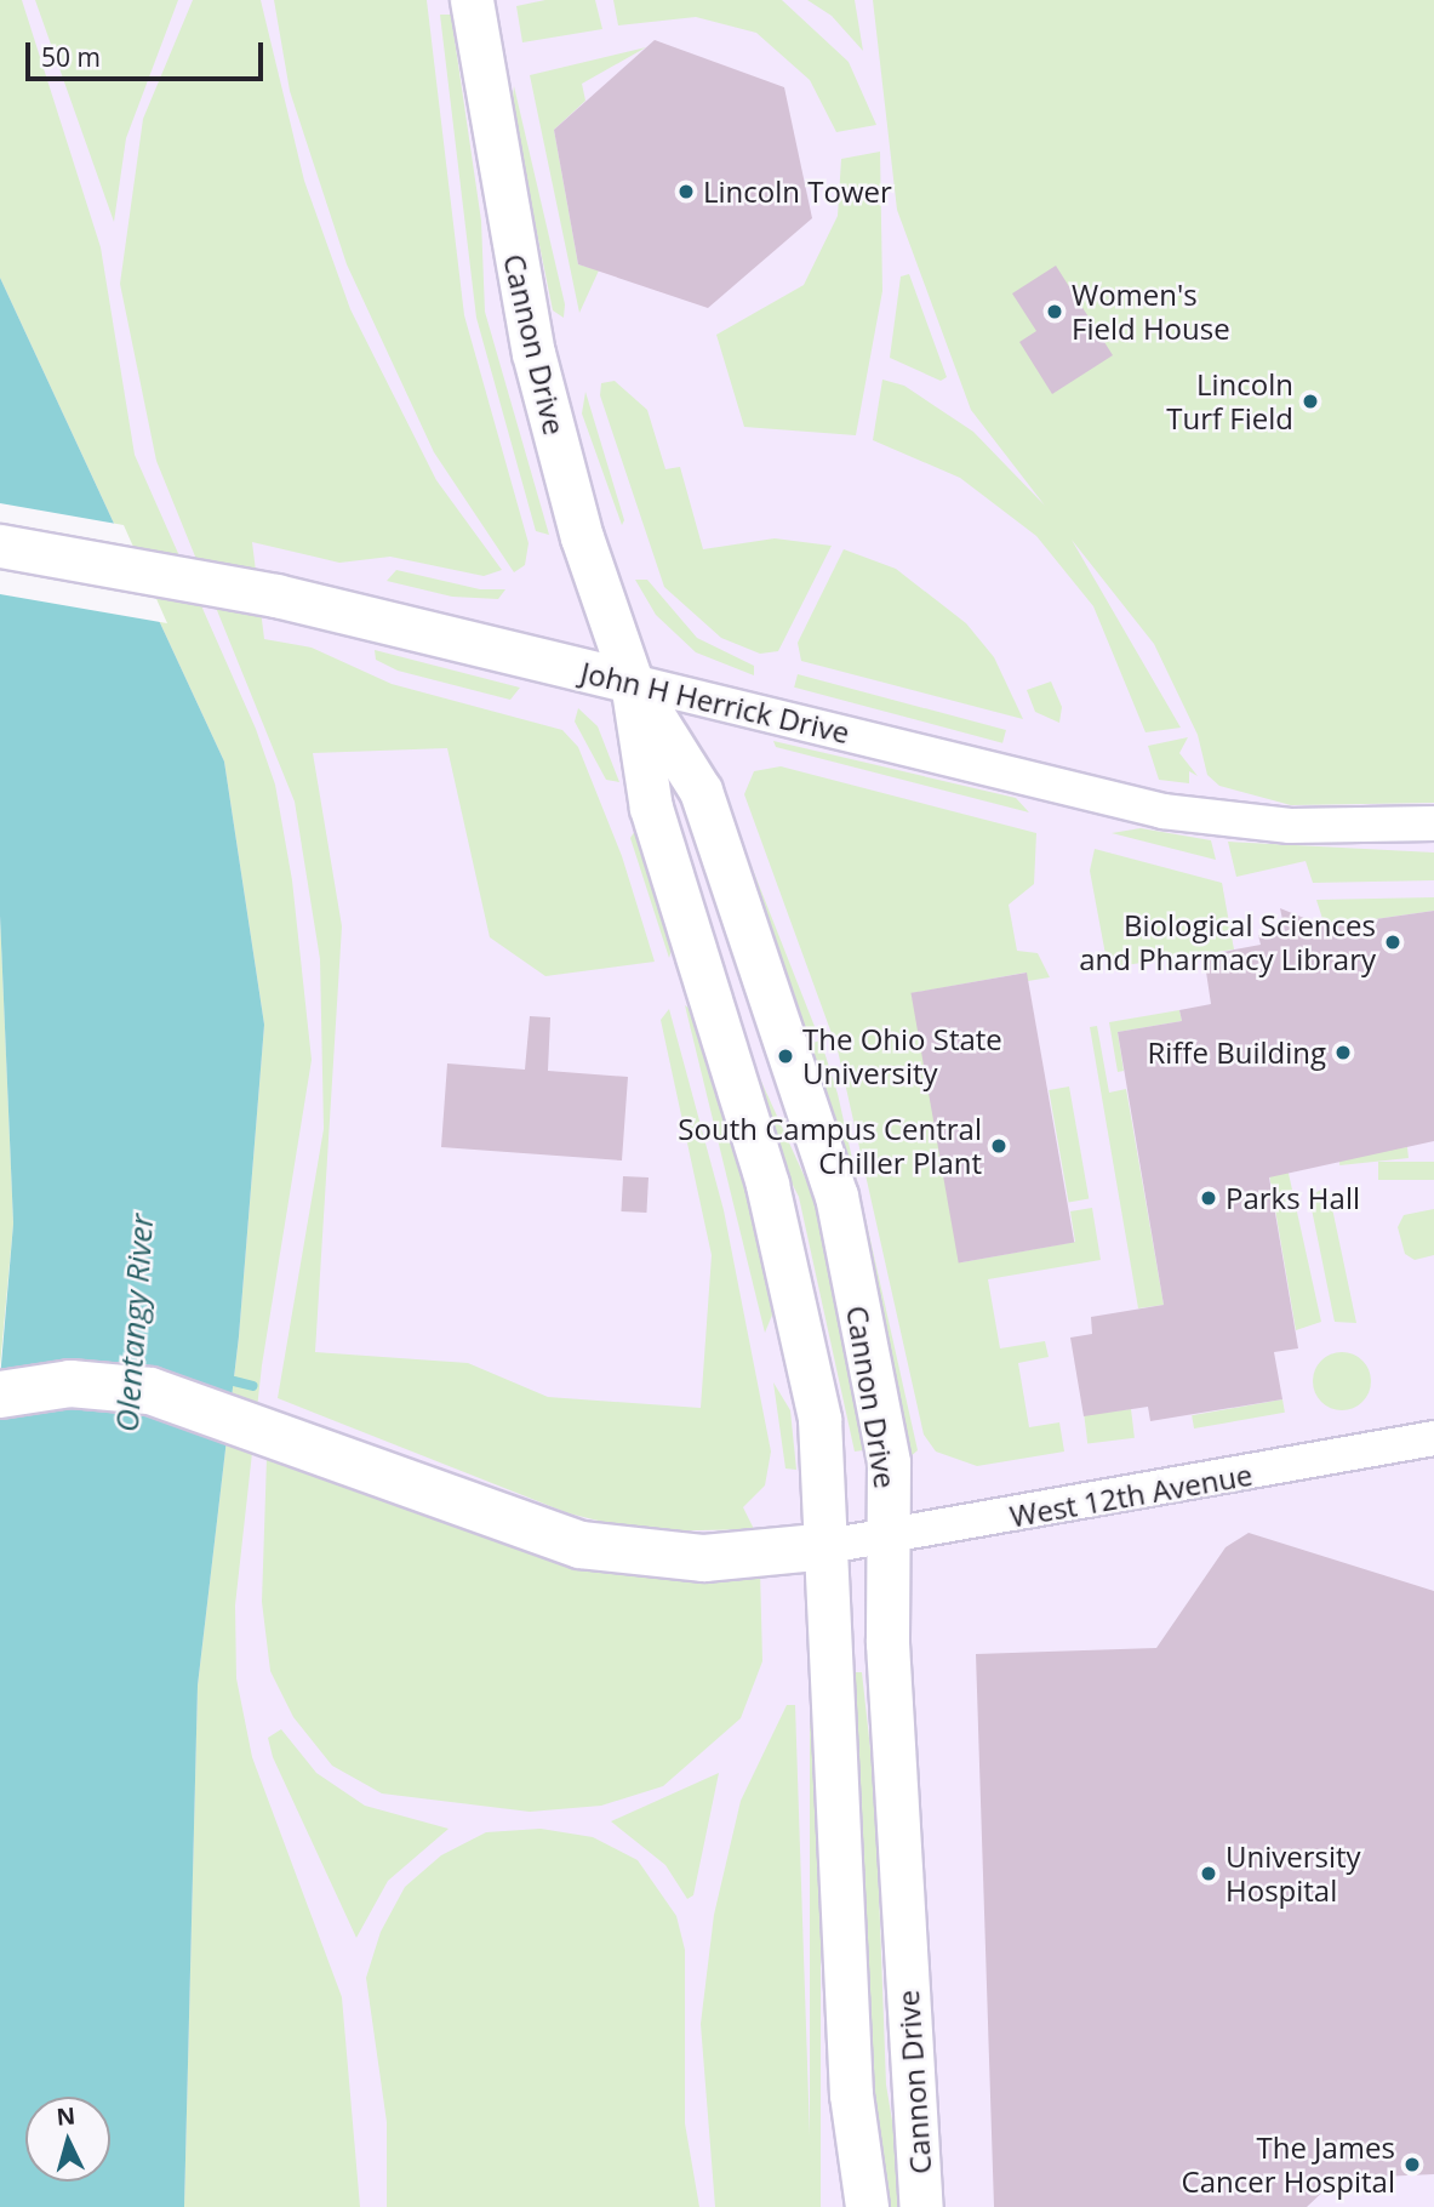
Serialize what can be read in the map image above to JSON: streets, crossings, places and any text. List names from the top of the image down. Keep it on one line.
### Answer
{"streets":{"street":["Cannon Drive","John H Herrick Drive","West 12th Avenue"]},"crossings":[["Cannon Drive","John H Herrick Drive"],["Cannon Drive","West 12th Avenue"]],"water":["Olentangy River"],"places":["Lincoln Tower","Women's Field House","Lincoln Turf Field","Biological Sciences and Pharmacy Library","Riffe Building","The Ohio State University","South Campus Central Chiller Plant","Parks Hall","University Hospital","The James Cancer Hospital"],"scale_bar":"50 m","north":"top"}
